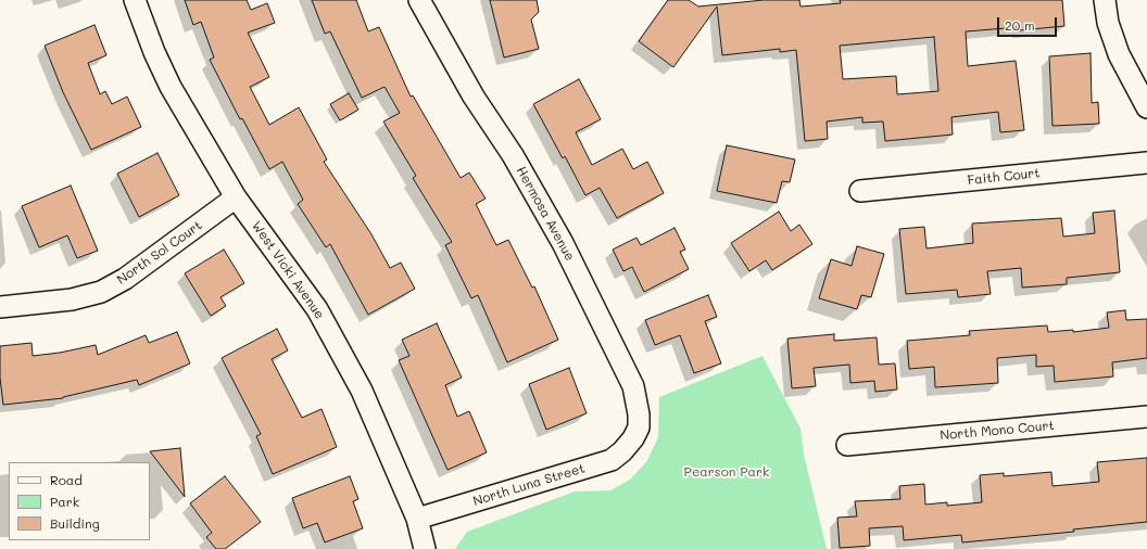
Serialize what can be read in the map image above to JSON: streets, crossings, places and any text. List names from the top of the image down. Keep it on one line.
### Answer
{"streets":{"street":["Faith Court","Hermosa Avenue","North Sol Court","West Vicki Avenue","North Mono Court","North Luna Street"]},"crossings":[["Hermosa Avenue","North Luna Street"],["North Sol Court","West Vicki Avenue"],["West Vicki Avenue","North Luna Street"]],"parks":["Pearson Park"],"legend":["Road","Park","Building"],"scale_bar":"20 m"}
